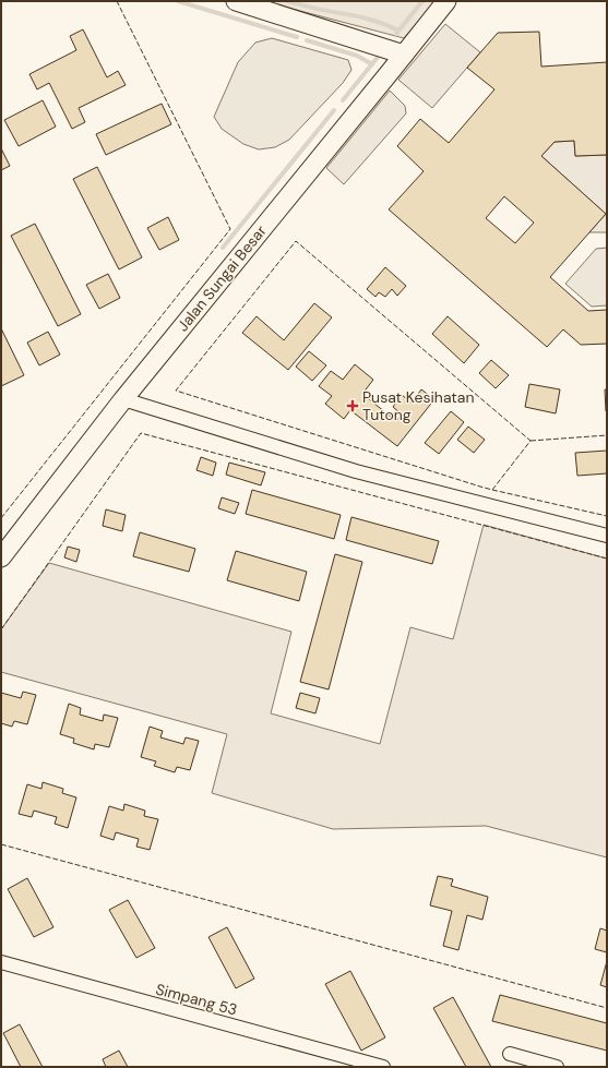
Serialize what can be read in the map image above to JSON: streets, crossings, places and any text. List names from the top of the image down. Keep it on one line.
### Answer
{"streets":{"street":["Jalan Sungai Besar","Simpang 53"]},"places":{"health":["Pusat Kesihatan Tutong"]}}
